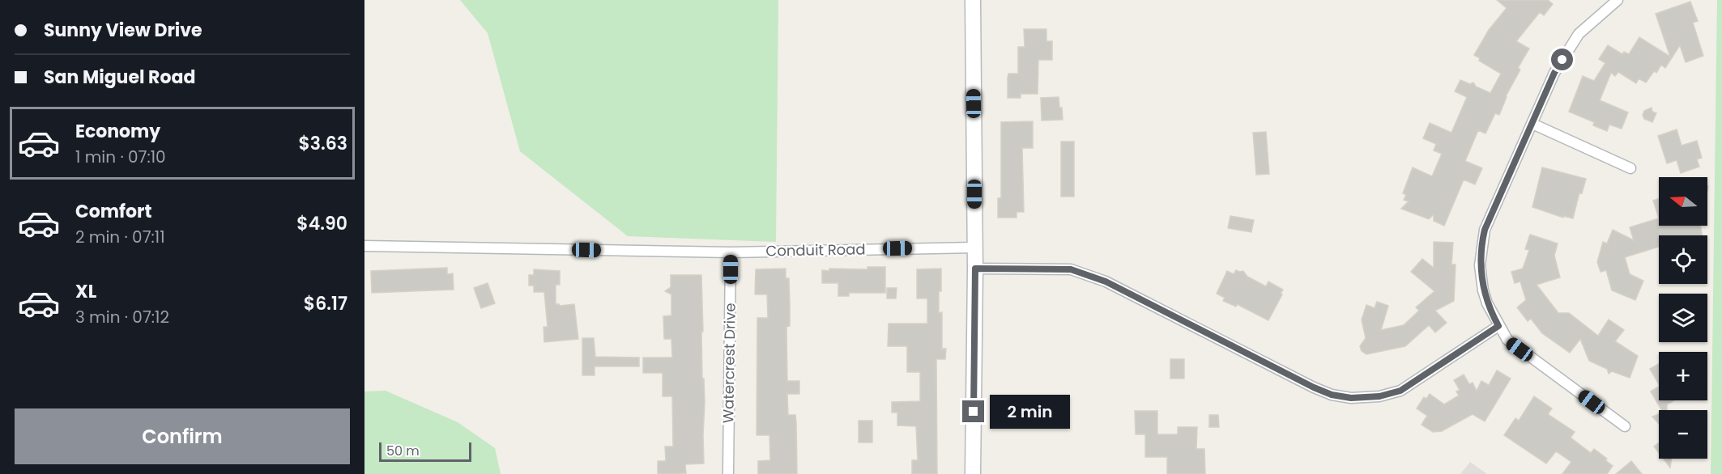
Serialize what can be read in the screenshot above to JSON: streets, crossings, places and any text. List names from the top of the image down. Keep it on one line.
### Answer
{"streets":{"street":["Conduit Road","Watercrest Drive"]},"crossings":[["Conduit Road","Watercrest Drive"]],"scale_bar":"50 m","north":"left","page":{"banner":["Sunny View Drive","San Miguel Road"],"list":[{"name":"Economy","note":"1 min · 07:10","value":"$3.63"},{"name":"Comfort","note":"2 min · 07:11","value":"$4.90"},{"name":"XL","note":"3 min · 07:12","value":"$6.17"}],"map_buttons":["+","−"],"bubble":"2 min","buttons":"Confirm","scale":"50 m"}}
